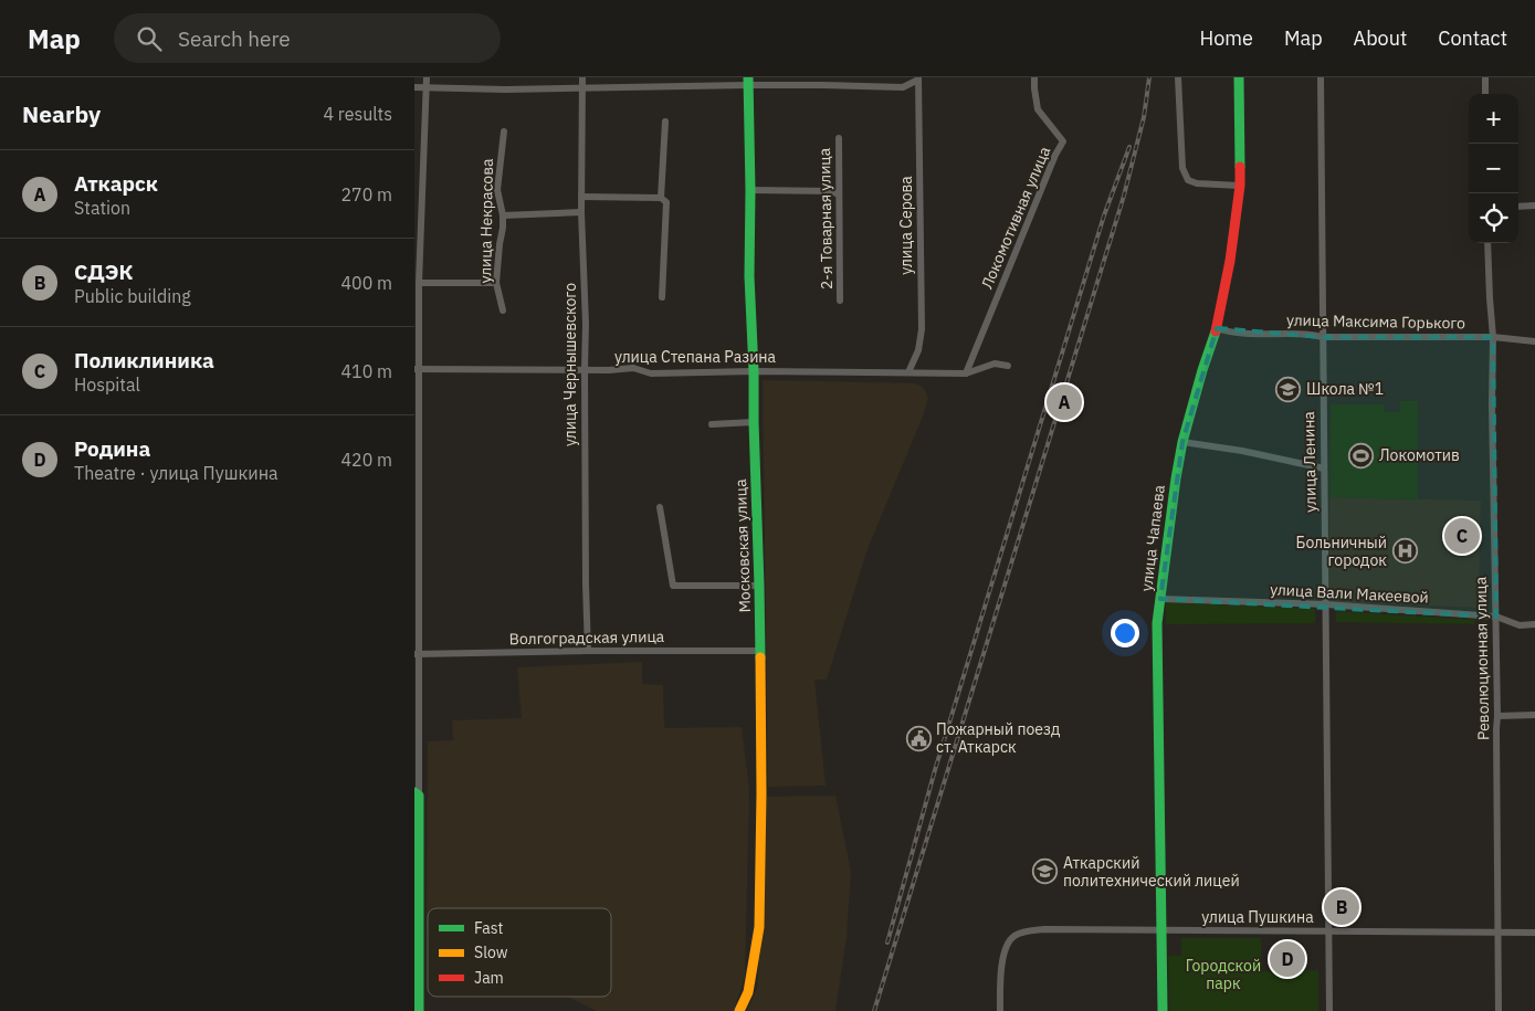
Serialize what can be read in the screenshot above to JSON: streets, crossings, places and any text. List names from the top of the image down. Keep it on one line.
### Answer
{"streets":{"street":["Локомотивная улица","2-я Товарная улица","улица Некрасова","улица Серова","улица Максима Горького","улица Степана Разина","улица Чернышевского","улица Ленина","улица Чапаева","Московская улица","улица Вали Макеевой","Волгоградская улица","Революционная улица","улица Пушкина"]},"crossings":[["Локомотивная улица","улица Степана Разина"],["улица Серова","улица Степана Разина"],["улица Максима Горького","улица Ленина"],["улица Максима Горького","улица Чапаева"],["улица Максима Горького","Революционная улица"],["улица Степана Разина","улица Чернышевского"],["улица Степана Разина","Московская улица"],["улица Чернышевского","Волгоградская улица"],["улица Ленина","улица Вали Макеевой"],["улица Ленина","улица Пушкина"],["улица Чапаева","улица Вали Макеевой"],["улица Чапаева","улица Пушкина"],["Московская улица","Волгоградская улица"],["улица Вали Макеевой","Революционная улица"],["Революционная улица","улица Пушкина"]],"parks":["Городской парк"],"places":{"school or university":["Школа №1","Аткарский политехнический лицей"],"sports":["Локомотив"],"hospital":["Больничный городок"],"public building":["Пожарный поезд ст. Аткарск"]},"legend":["Fast","Slow","Jam"],"page":{"header":"Map","search":"Search here","nav":["Home","Map","About","Contact"],"heading":["Nearby","4 results"],"map_buttons":["+","−"],"list":[{"mark":"A","name":"Аткарск","note":"Station","value":"270 m"},{"mark":"B","name":"СДЭК","note":"Public building","value":"400 m"},{"mark":"C","name":"Поликлиника","note":"Hospital","value":"410 m"},{"mark":"D","name":"Родина","note":"Theatre · улица Пушкина","value":"420 m"}],"pins":["A","C","B","D"]}}
